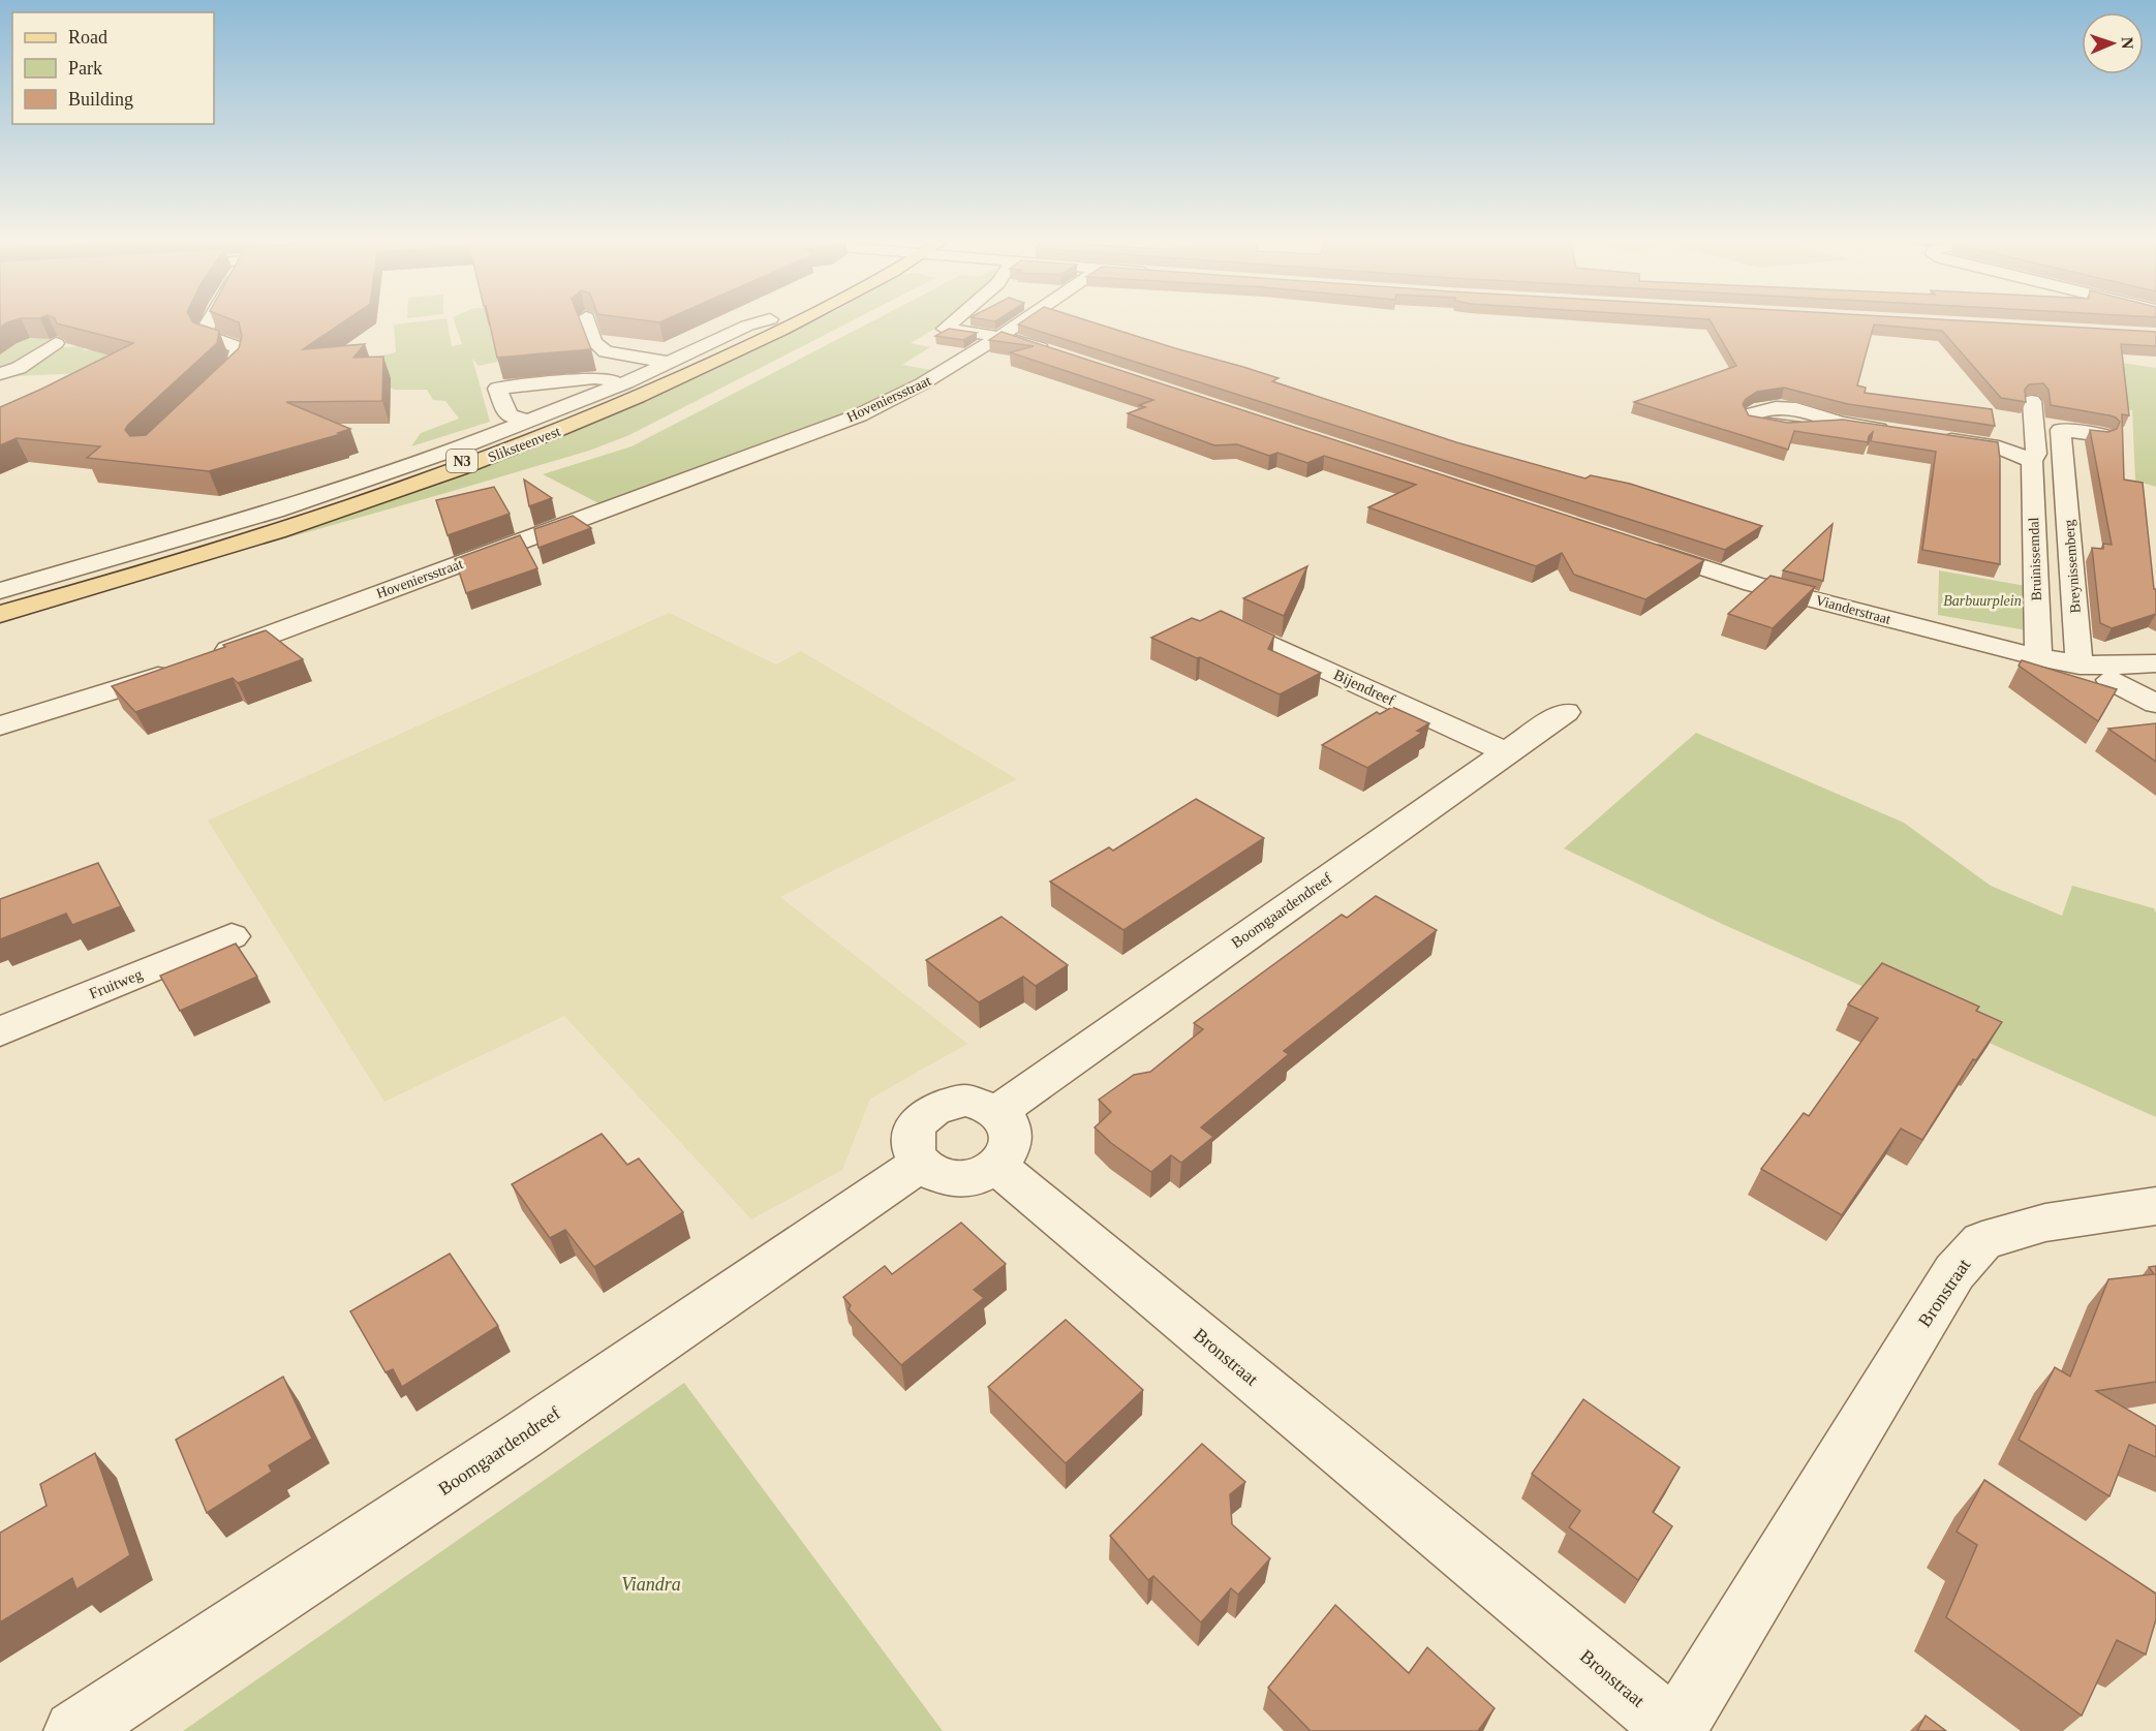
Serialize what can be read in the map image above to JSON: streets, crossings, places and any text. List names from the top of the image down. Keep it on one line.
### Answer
{"streets":{"main road":["Sliksteenvest","N3"],"street":["Hoveniersstraat","Bruinissemdal","Breynissemberg","Vianderstraat","Bijendreef","Boomgaardendreef","Fruitweg","Bronstraat"]},"crossings":[["Bruinissemdal","Vianderstraat"],["Breynissemberg","Vianderstraat"],["Bijendreef","Boomgaardendreef"],["Boomgaardendreef","Bronstraat"]],"parks":["Barbuurplein","Viandra"],"legend":["Road","Park","Building"],"north":"right"}
